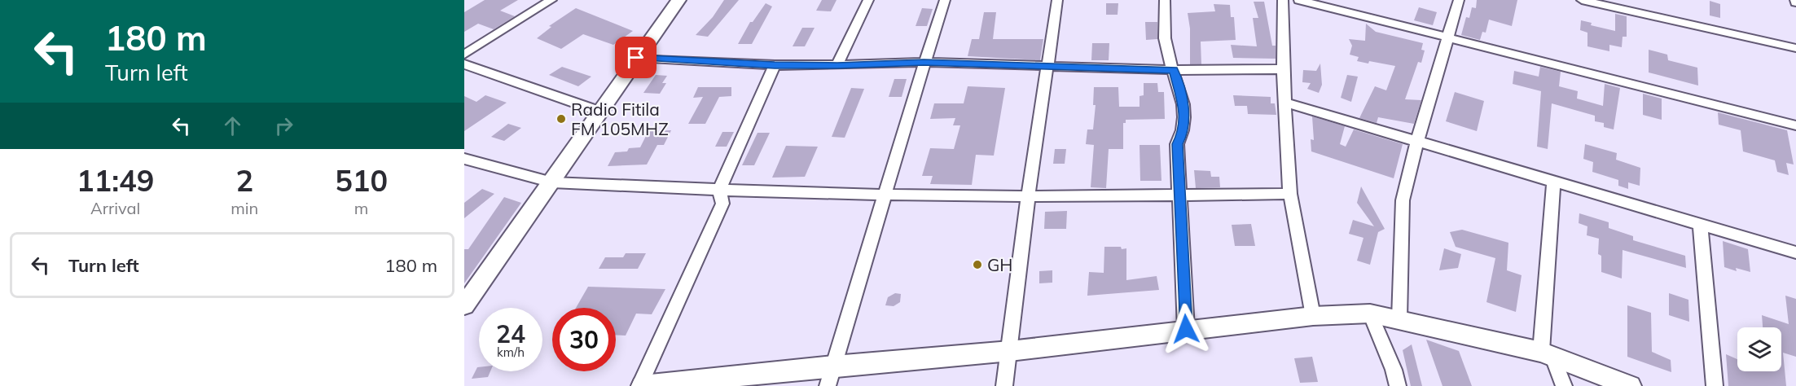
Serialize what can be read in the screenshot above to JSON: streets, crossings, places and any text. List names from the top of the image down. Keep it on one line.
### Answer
{"places":["Radio Fitila FM 105MHZ","GH"],"page":{"turn":["180 m","Turn left"],"eta":["11:49","Arrival","2","min","510","m"],"list":[{"name":"Turn left","value":"180 m"}],"speed":"24 km/h","limit":"30"}}
